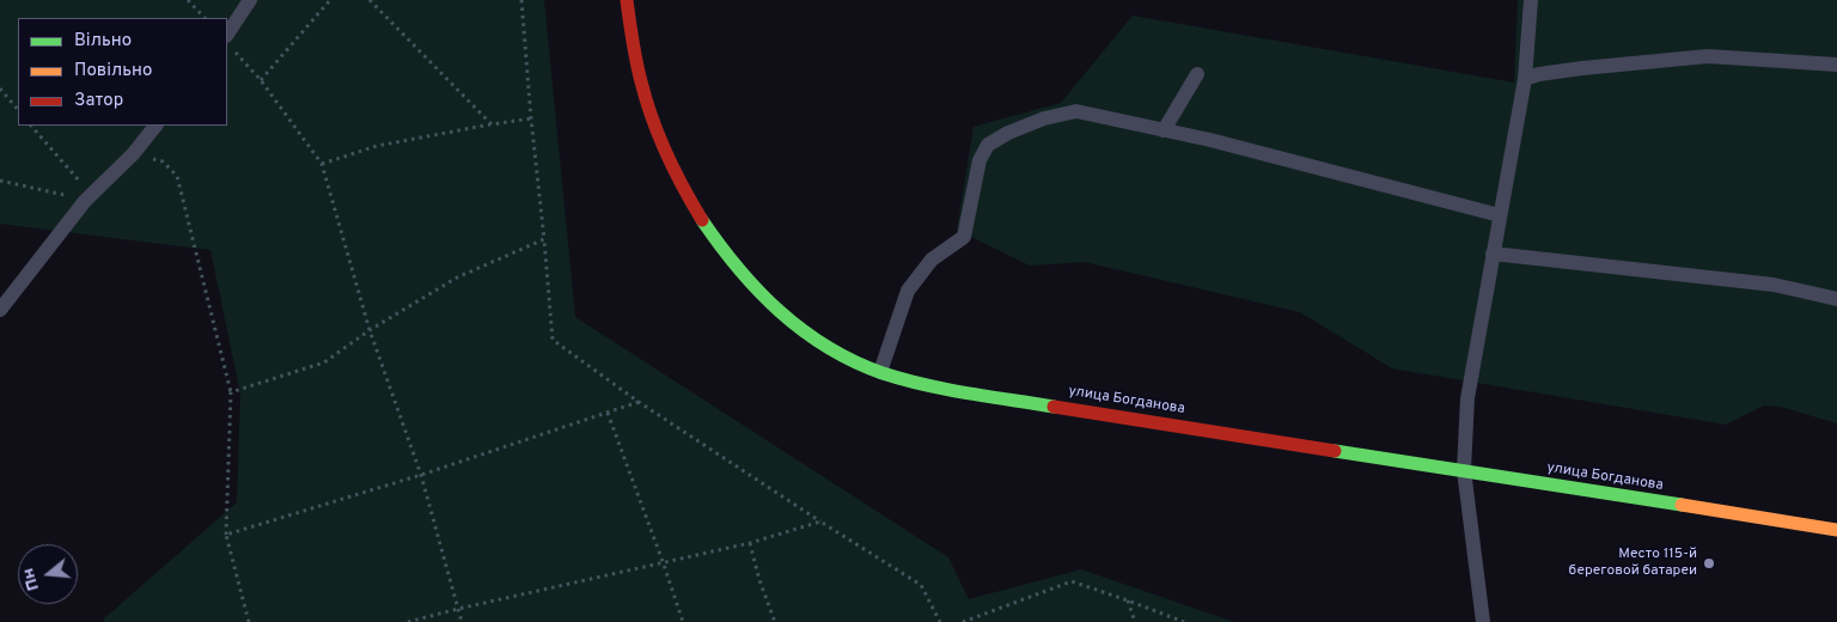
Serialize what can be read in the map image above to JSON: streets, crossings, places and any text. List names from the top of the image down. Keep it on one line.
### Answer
{"streets":{"main road":["улица Богданова"]},"places":["Место 115-й береговой батареи"],"legend":["Вільно","Повільно","Затор"],"north":"left"}
